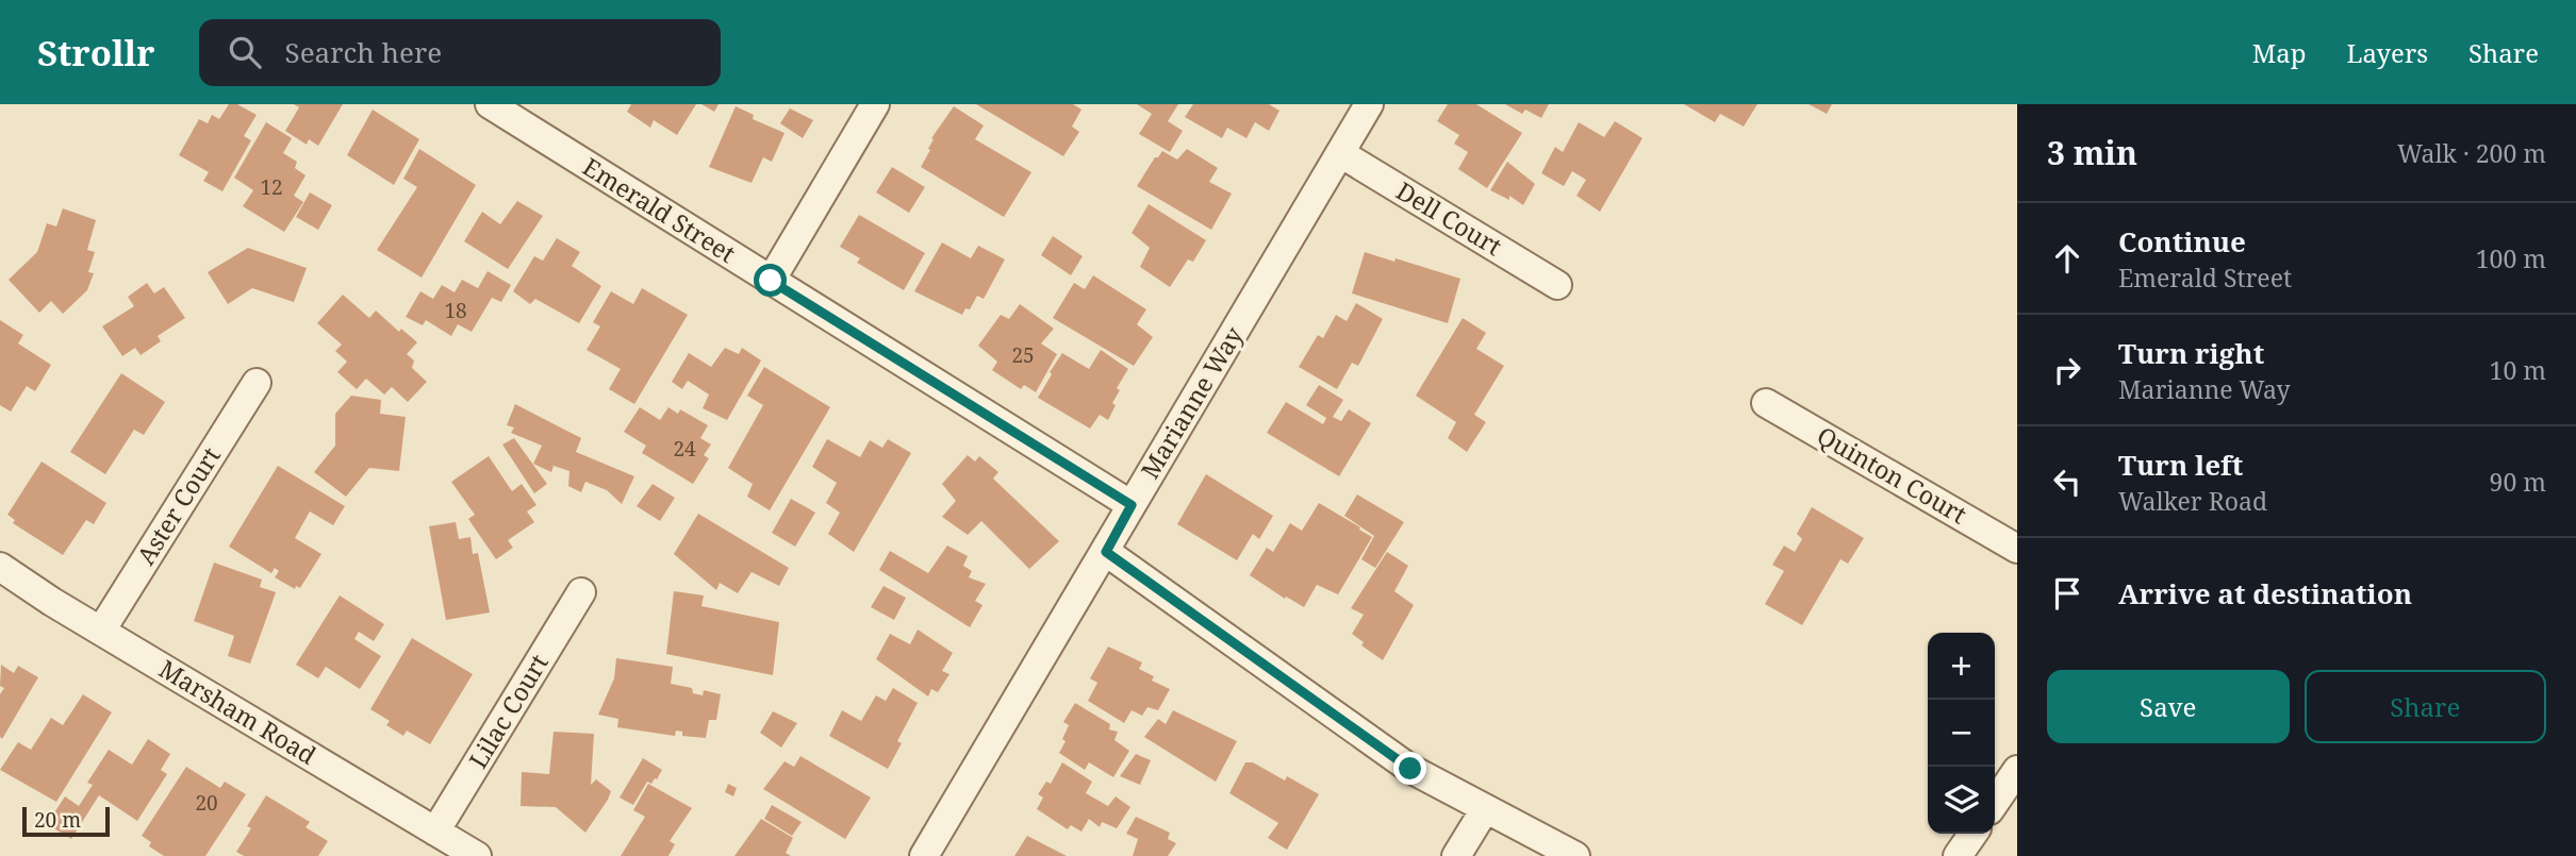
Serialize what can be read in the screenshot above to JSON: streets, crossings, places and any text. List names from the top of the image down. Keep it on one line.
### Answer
{"streets":{"street":["Emerald Street","Dell Court","Marianne Way","Quinton Court","Aster Court","Lilac Court","Marsham Road"]},"crossings":[["Emerald Street","Marianne Way"],["Dell Court","Marianne Way"],["Aster Court","Marsham Road"],["Lilac Court","Marsham Road"]],"house_numbers":["12","18","25","24","20"],"scale_bar":"20 m","page":{"header":"Strollr","search":"Search here","nav":["Map","Layers","Share"],"heading":["3 min","Walk · 200 m"],"list":[["Continue","Emerald Street","100 m"],["Turn right","Marianne Way","10 m"],["Turn left","Walker Road","90 m"],"Arrive at destination"],"map_buttons":["+","−"],"buttons":["Save","Share"],"scale":"20 m"}}
